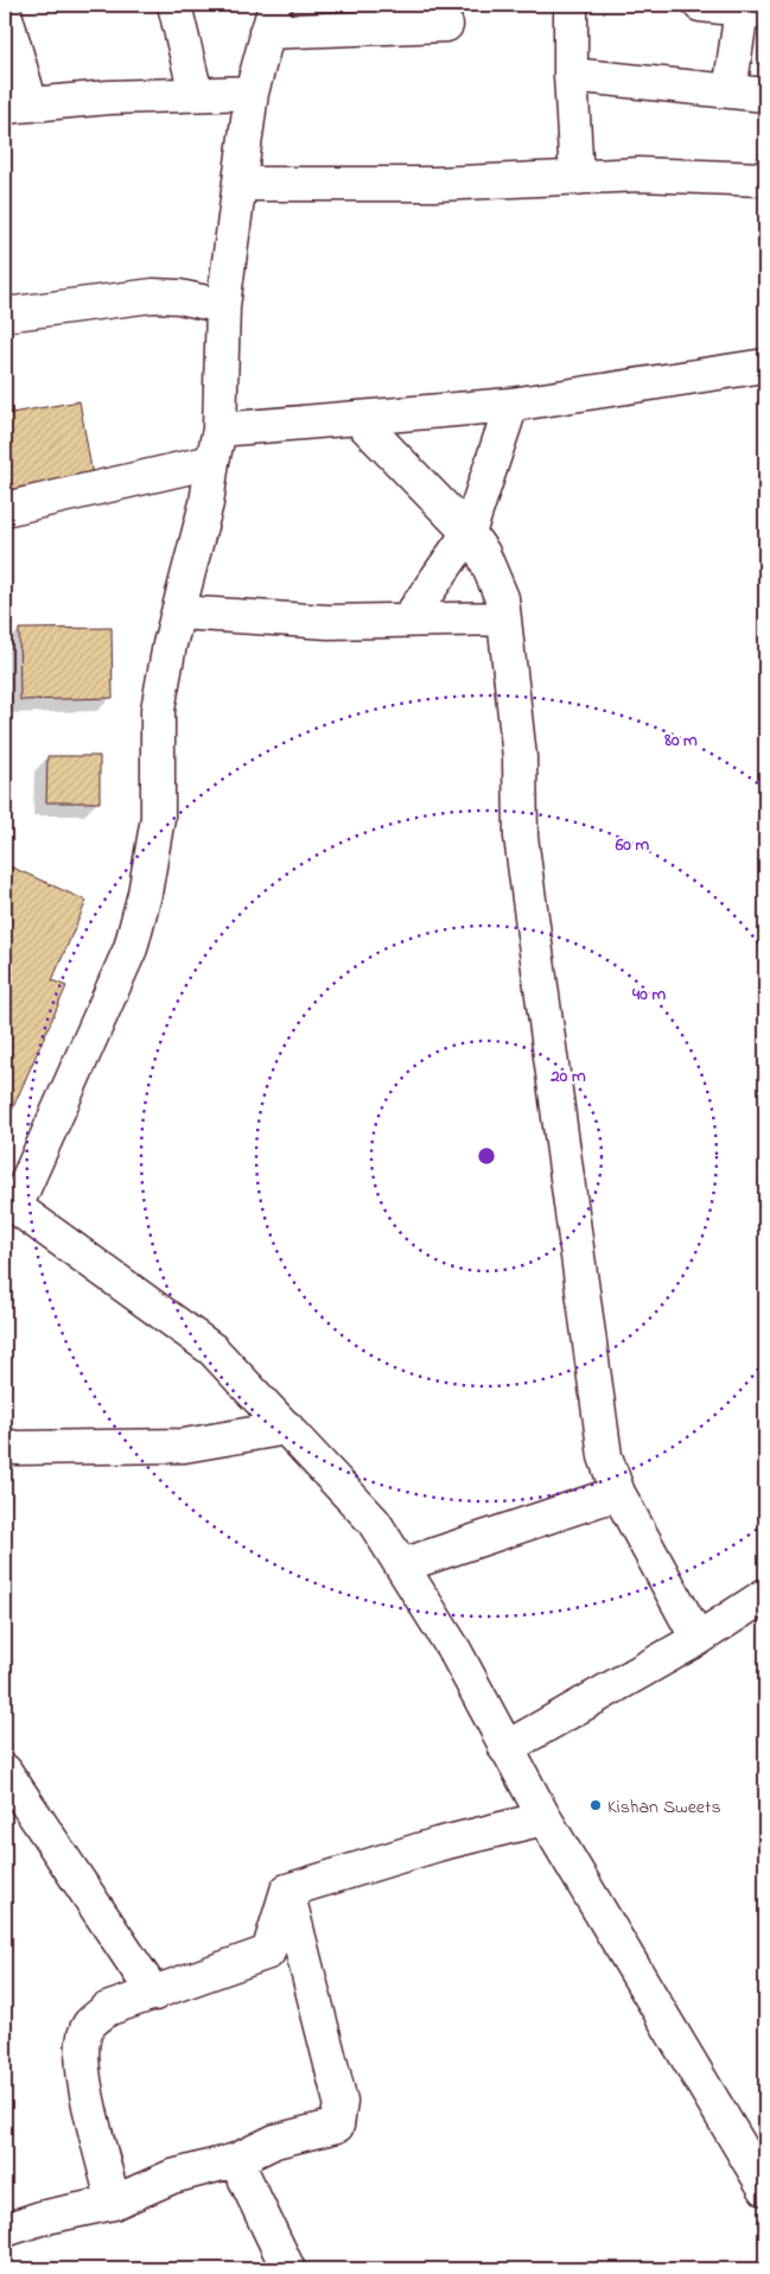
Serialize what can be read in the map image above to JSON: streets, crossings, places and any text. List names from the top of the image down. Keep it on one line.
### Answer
{"places":["Kishan Sweets"],"rings":["80 m","60 m","40 m","20 m"]}
